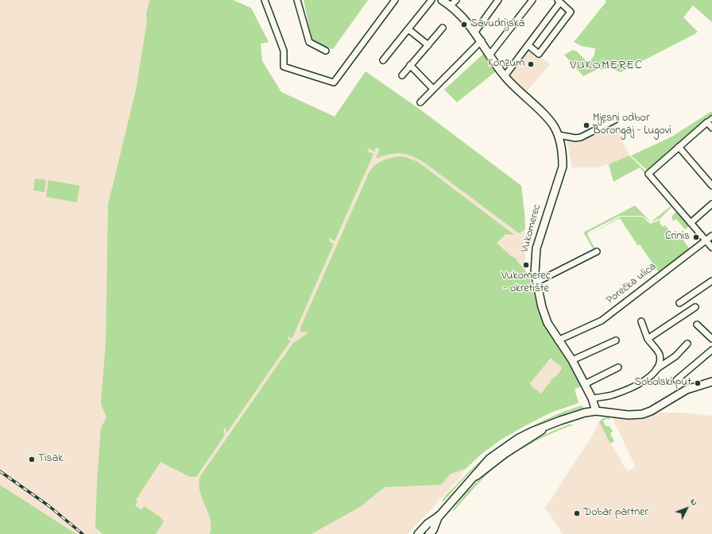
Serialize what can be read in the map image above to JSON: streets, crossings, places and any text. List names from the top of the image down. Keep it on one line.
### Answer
{"streets":{"street":["Vukomerec","Porečka ulica"]},"crossings":[["Vukomerec","Porečka ulica"]],"districts":["VUKOMEREC"],"places":["Savudrijska","Konzum","Mjesni odbor Borongaj - Lugovi","Crinis","Vukomerec - okretište","Sobolski put","Tisak","Dobar partner"],"north":"top right"}
